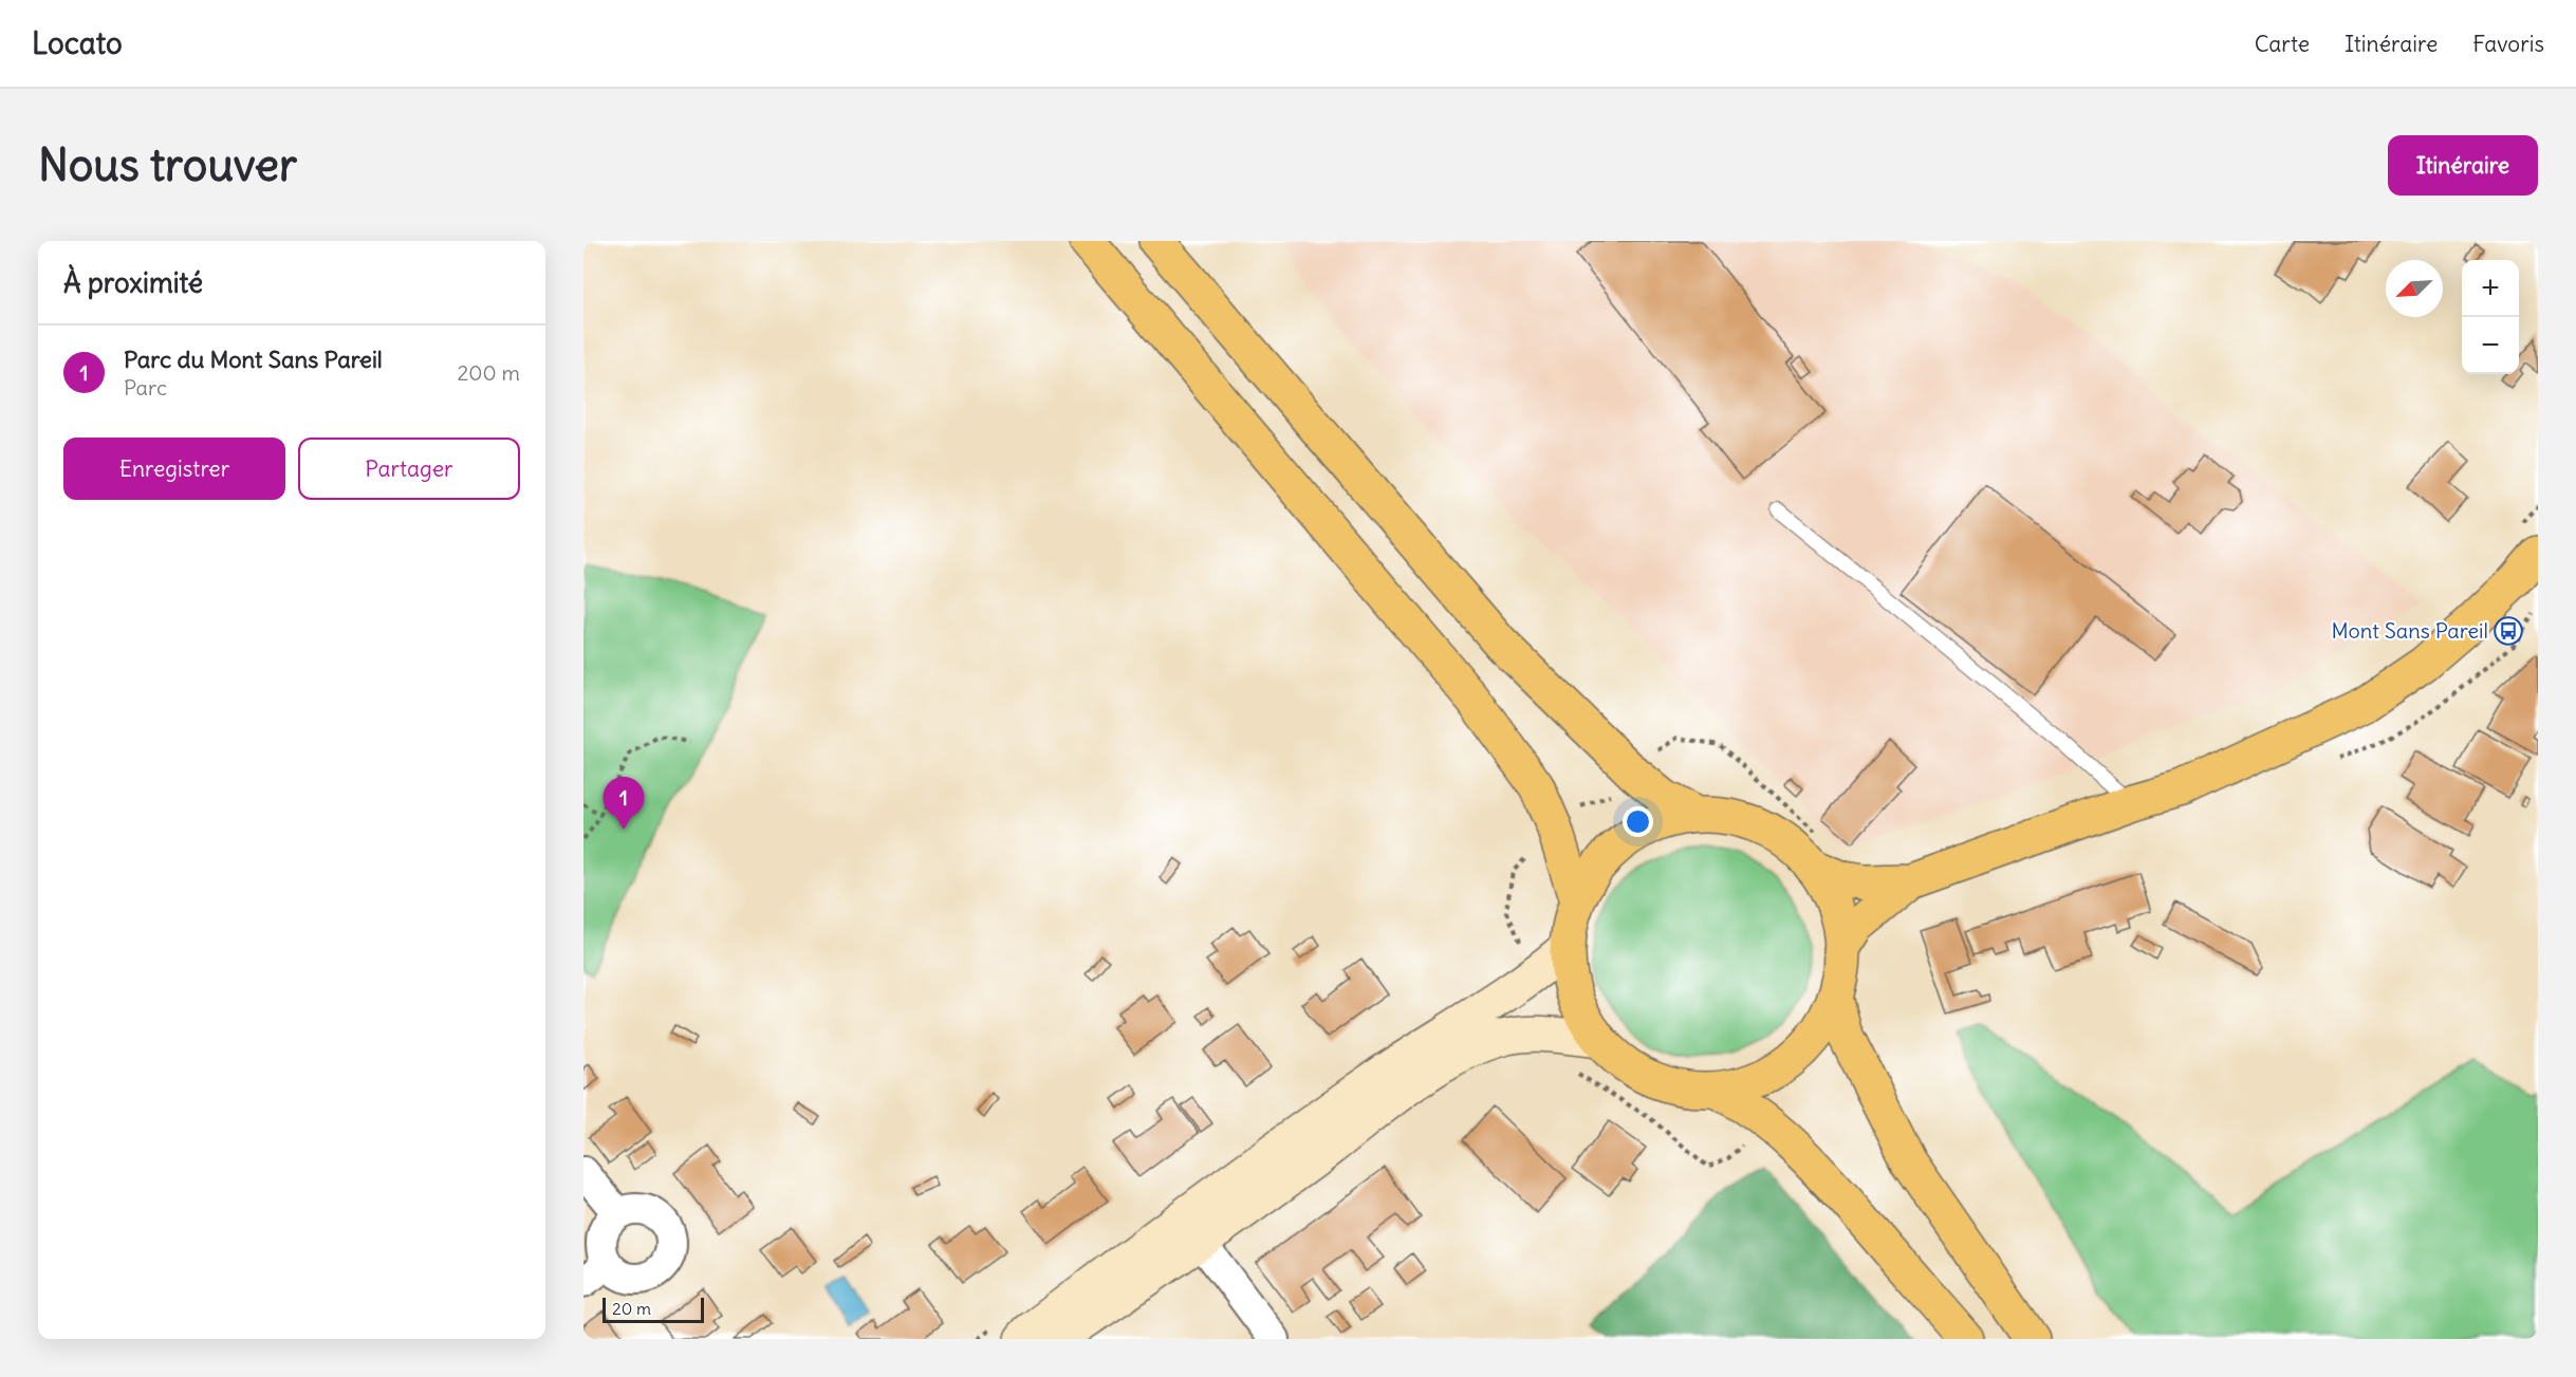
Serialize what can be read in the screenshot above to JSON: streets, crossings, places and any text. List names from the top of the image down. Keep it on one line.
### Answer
{"places":{"bus stop":["Mont Sans Pareil"]},"scale_bar":"20 m","north":"bottom left","page":{"header":"Locato","nav":["Carte","Itinéraire","Favoris"],"buttons":["Itinéraire",["Enregistrer","Partager"]],"title":"Nous trouver","heading":"À proximité","map_buttons":["+","−"],"list":[{"mark":"1","name":"Parc du Mont Sans Pareil","note":"Parc","value":"200 m"}],"pins":"1","scale":"20 m"}}
